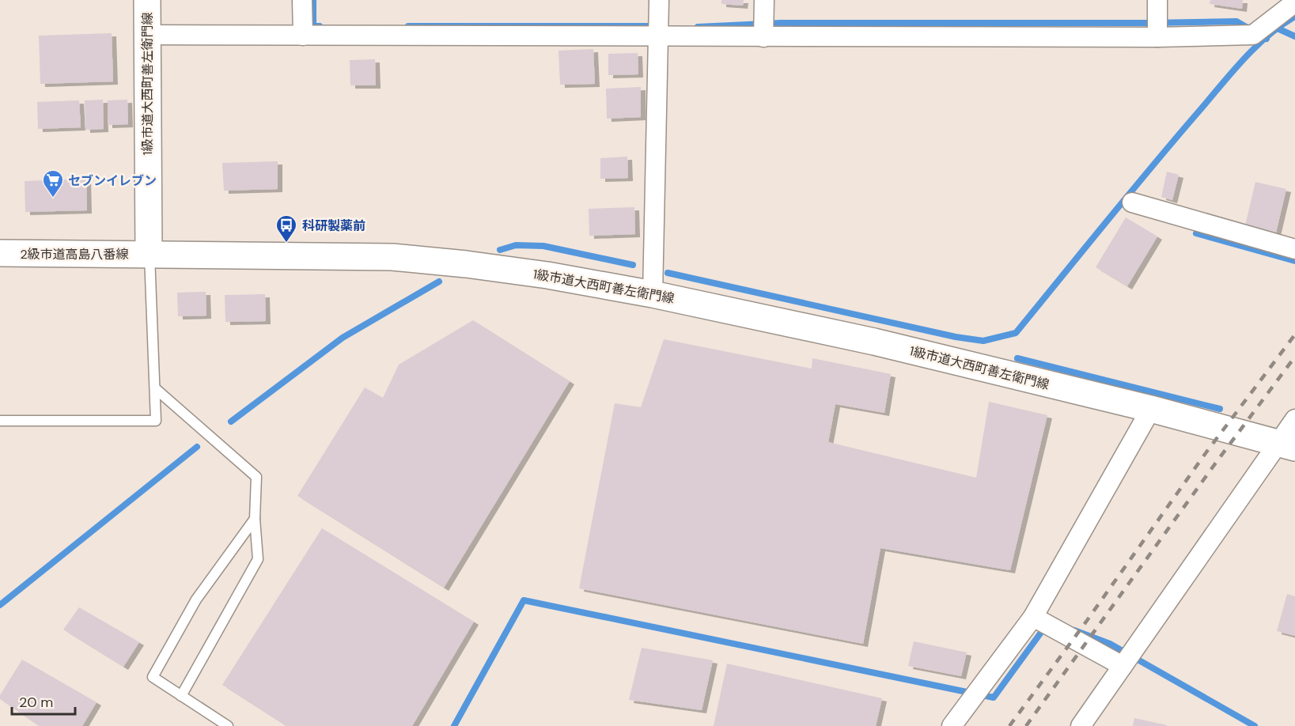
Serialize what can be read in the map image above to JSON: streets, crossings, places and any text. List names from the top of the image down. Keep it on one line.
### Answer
{"streets":{"street":["1級市道大西町善左衛門線","2級市道高島八番線"]},"crossings":[["1級市道大西町善左衛門線","2級市道高島八番線"]],"places":{"supermarket":["セブンイレブン"],"bus stop":["科研製薬前"]},"scale_bar":"20 m"}
